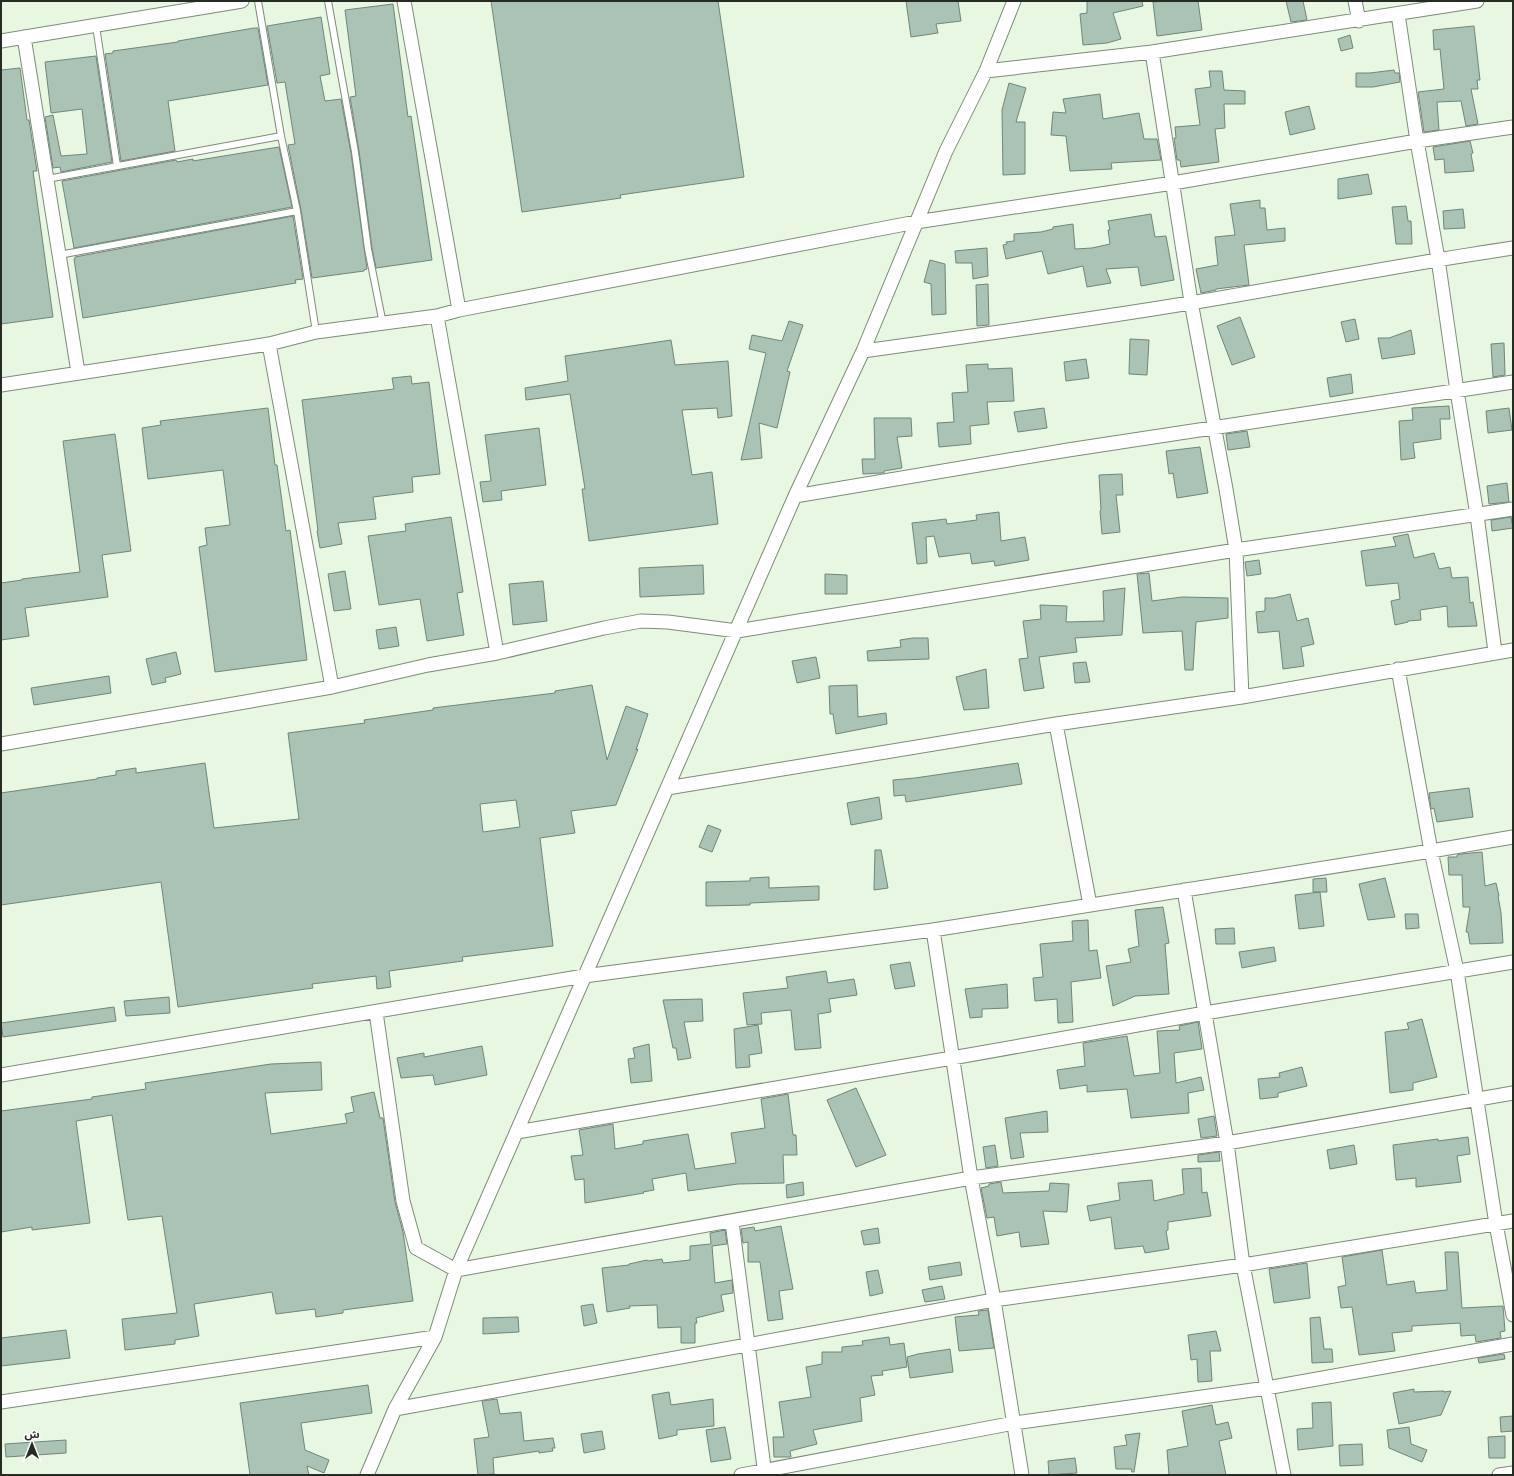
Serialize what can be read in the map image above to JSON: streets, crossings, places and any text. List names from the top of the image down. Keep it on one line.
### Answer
{"north":"top"}
